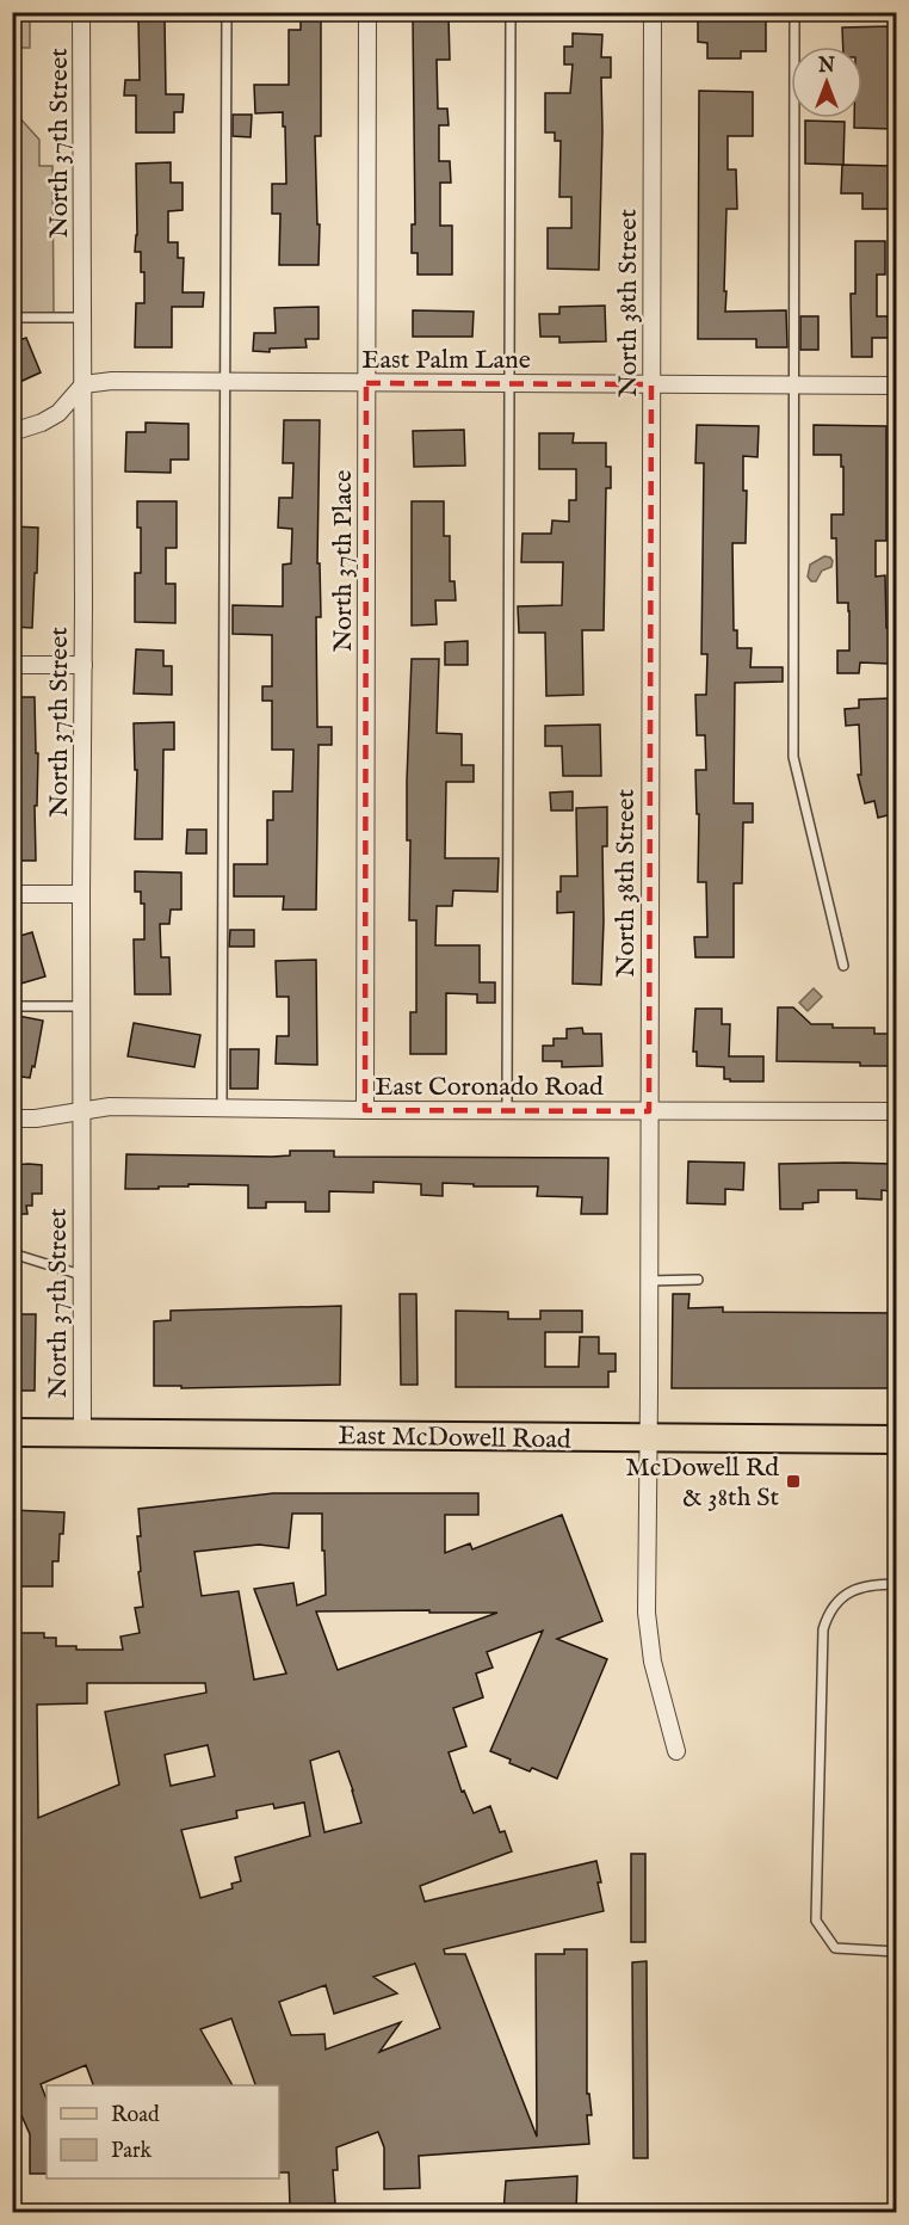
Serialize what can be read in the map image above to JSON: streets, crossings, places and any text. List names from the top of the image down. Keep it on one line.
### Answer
{"streets":{"main road":["East McDowell Road"],"street":["North 37th Street","North 38th Street","East Palm Lane","North 37th Place","East Coronado Road"]},"crossings":[["North 37th Street","East Palm Lane"],["North 37th Street","East Coronado Road"],["North 37th Street","East McDowell Road"],["North 38th Street","East Palm Lane"],["North 38th Street","East Coronado Road"],["North 38th Street","East McDowell Road"],["East Palm Lane","North 37th Place"],["North 37th Place","East Coronado Road"]],"places":{"transit":["McDowell Rd & 38th St"]},"legend":["Road","Park"],"north":"top"}
